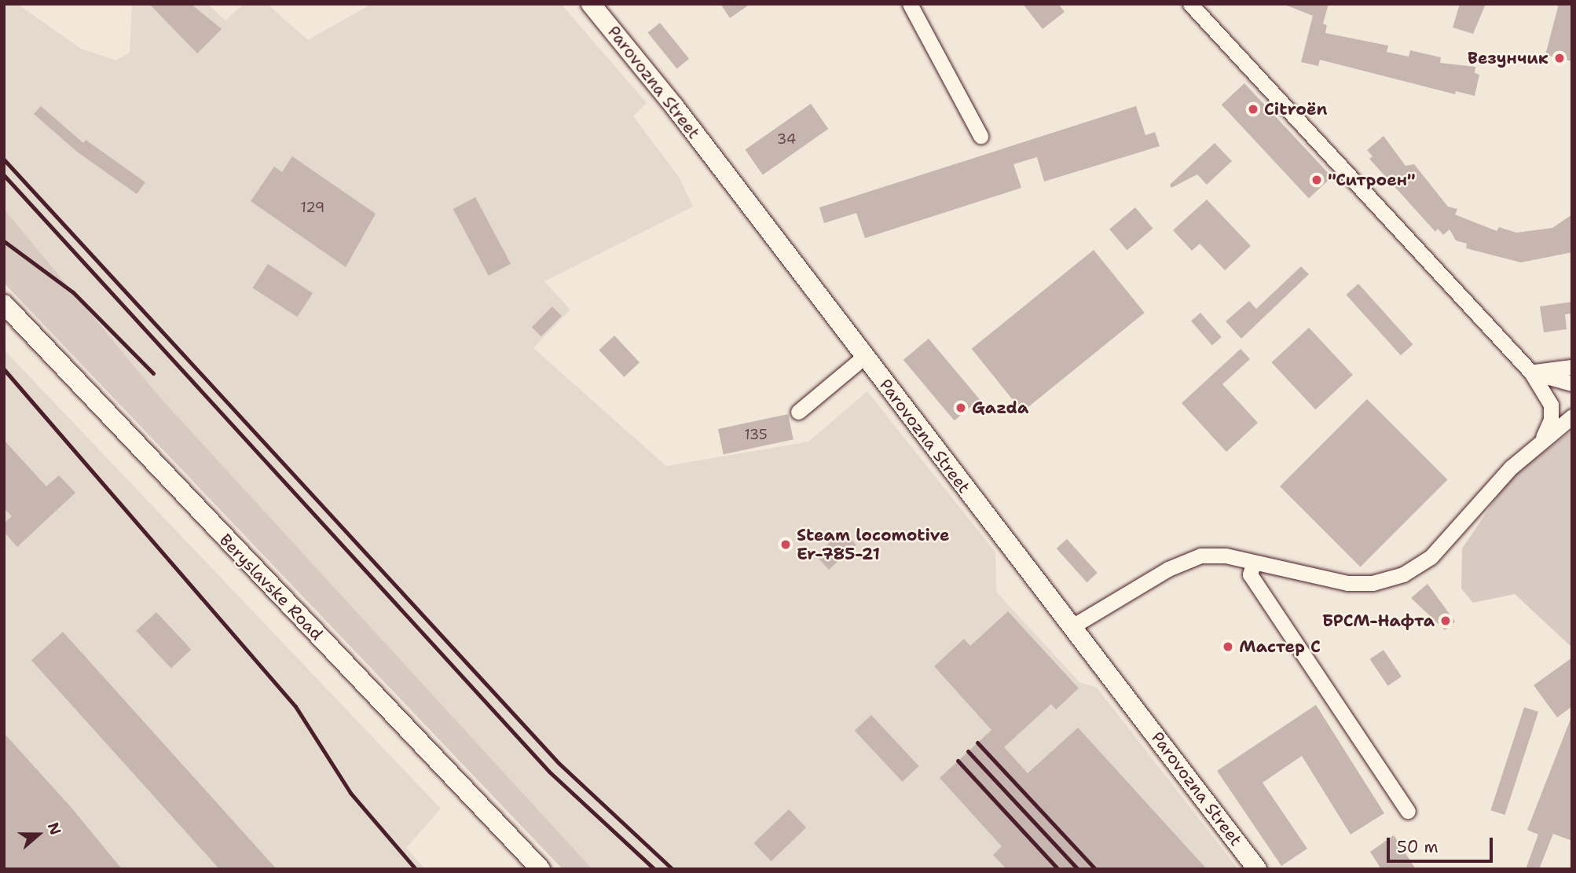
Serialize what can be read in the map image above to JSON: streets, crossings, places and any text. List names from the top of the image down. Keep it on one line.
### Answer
{"streets":{"main road":["Parovozna Street","Beryslavske Road"]},"places":["Везунчик","Citroën","\"Ситроен\"","Gazda","Steam locomotive Er-785-21","БРСМ-Нафта","Мастер С"],"house_numbers":["34","129","135"],"scale_bar":"50 m","north":"right"}
